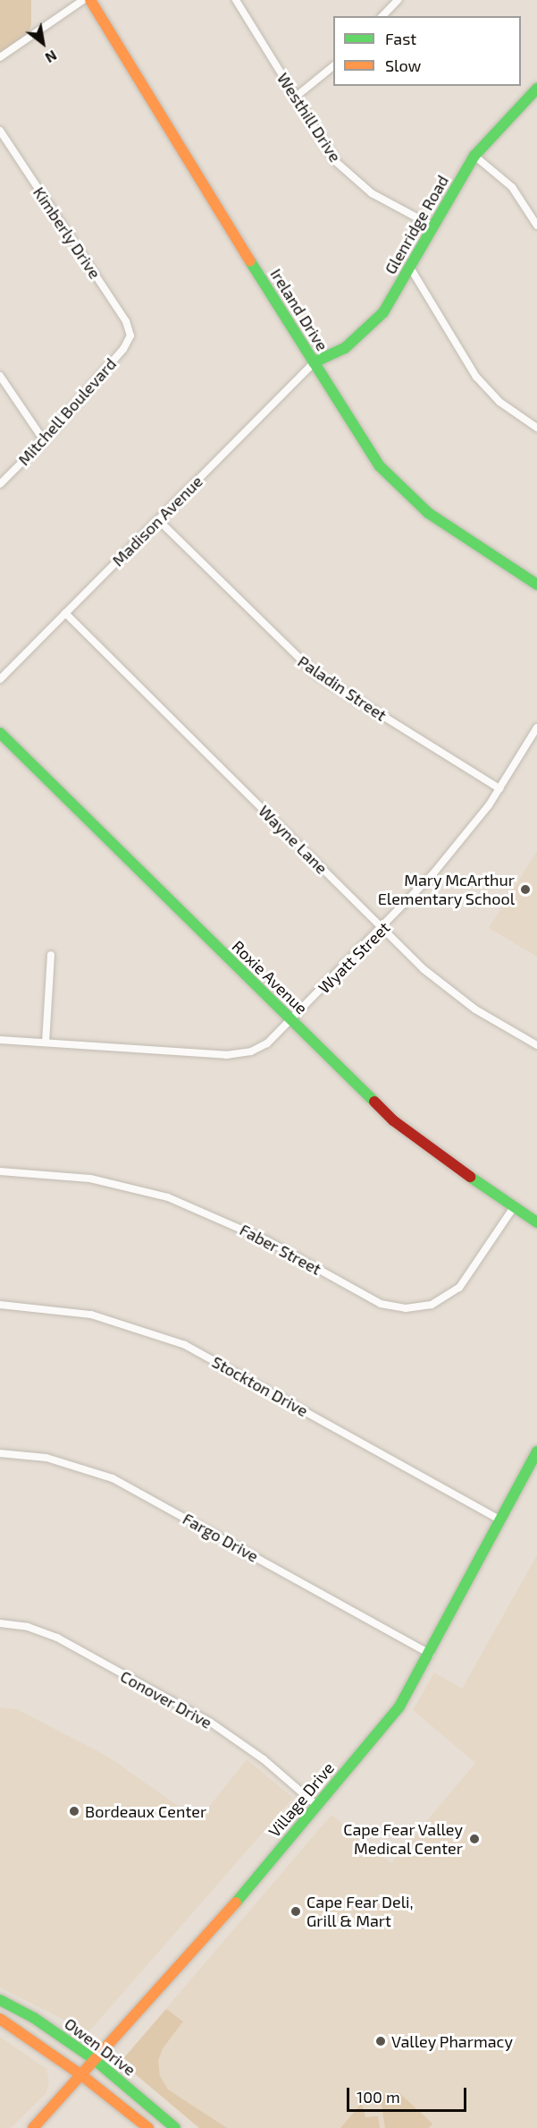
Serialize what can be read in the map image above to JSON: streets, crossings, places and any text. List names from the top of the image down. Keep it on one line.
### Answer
{"streets":{"main road":["Glenridge Road","Ireland Drive","Roxie Avenue","Village Drive","Owen Drive"],"street":["Westhill Drive","Kimberly Drive","Mitchell Boulevard","Madison Avenue","Paladin Street","Wayne Lane","Wyatt Street","Faber Street","Stockton Drive","Fargo Drive","Conover Drive"]},"crossings":[["Westhill Drive","Glenridge Road"],["Glenridge Road","Ireland Drive"],["Glenridge Road","Madison Avenue"],["Kimberly Drive","Mitchell Boulevard"],["Ireland Drive","Madison Avenue"],["Madison Avenue","Paladin Street"],["Madison Avenue","Wayne Lane"],["Paladin Street","Wyatt Street"],["Wayne Lane","Wyatt Street"],["Wyatt Street","Roxie Avenue"],["Roxie Avenue","Faber Street"],["Stockton Drive","Village Drive"],["Fargo Drive","Village Drive"],["Conover Drive","Village Drive"],["Village Drive","Owen Drive"]],"places":["Mary McArthur Elementary School","Bordeaux Center","Cape Fear Valley Medical Center","Cape Fear Deli, Grill & Mart","Valley Pharmacy"],"legend":["Fast","Slow"],"scale_bar":"100 m","north":"bottom right"}
